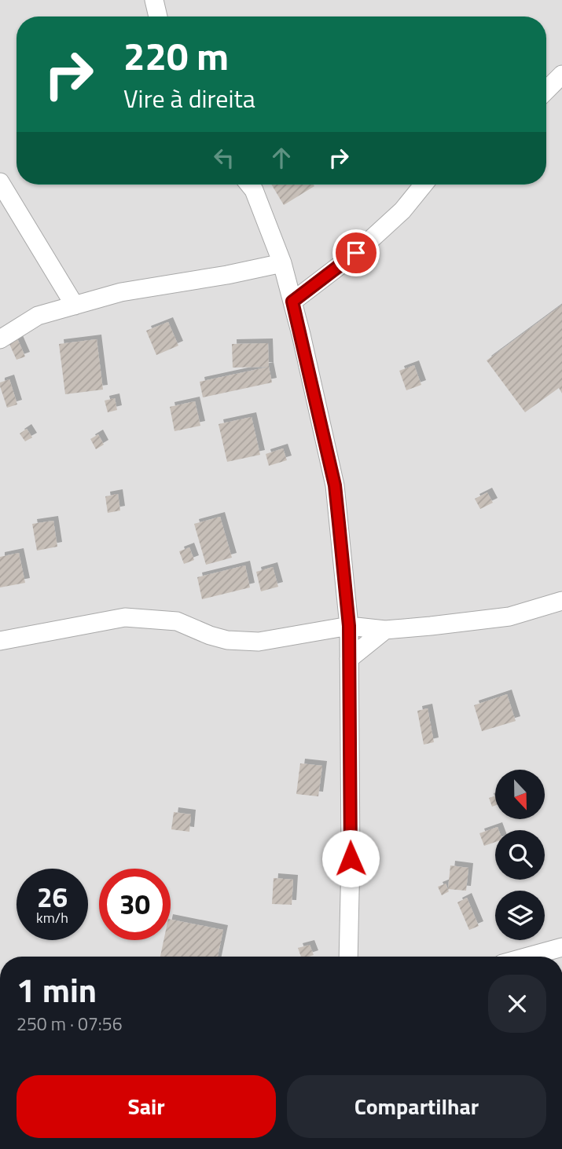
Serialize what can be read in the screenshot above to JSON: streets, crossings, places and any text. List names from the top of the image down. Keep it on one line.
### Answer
{"north":"bottom","page":{"turn":["220 m","Vire à direita"],"speed":"26 km/h","limit":"30","heading":["1 min","250 m · 07:56"],"buttons":["Sair","Compartilhar"]}}
